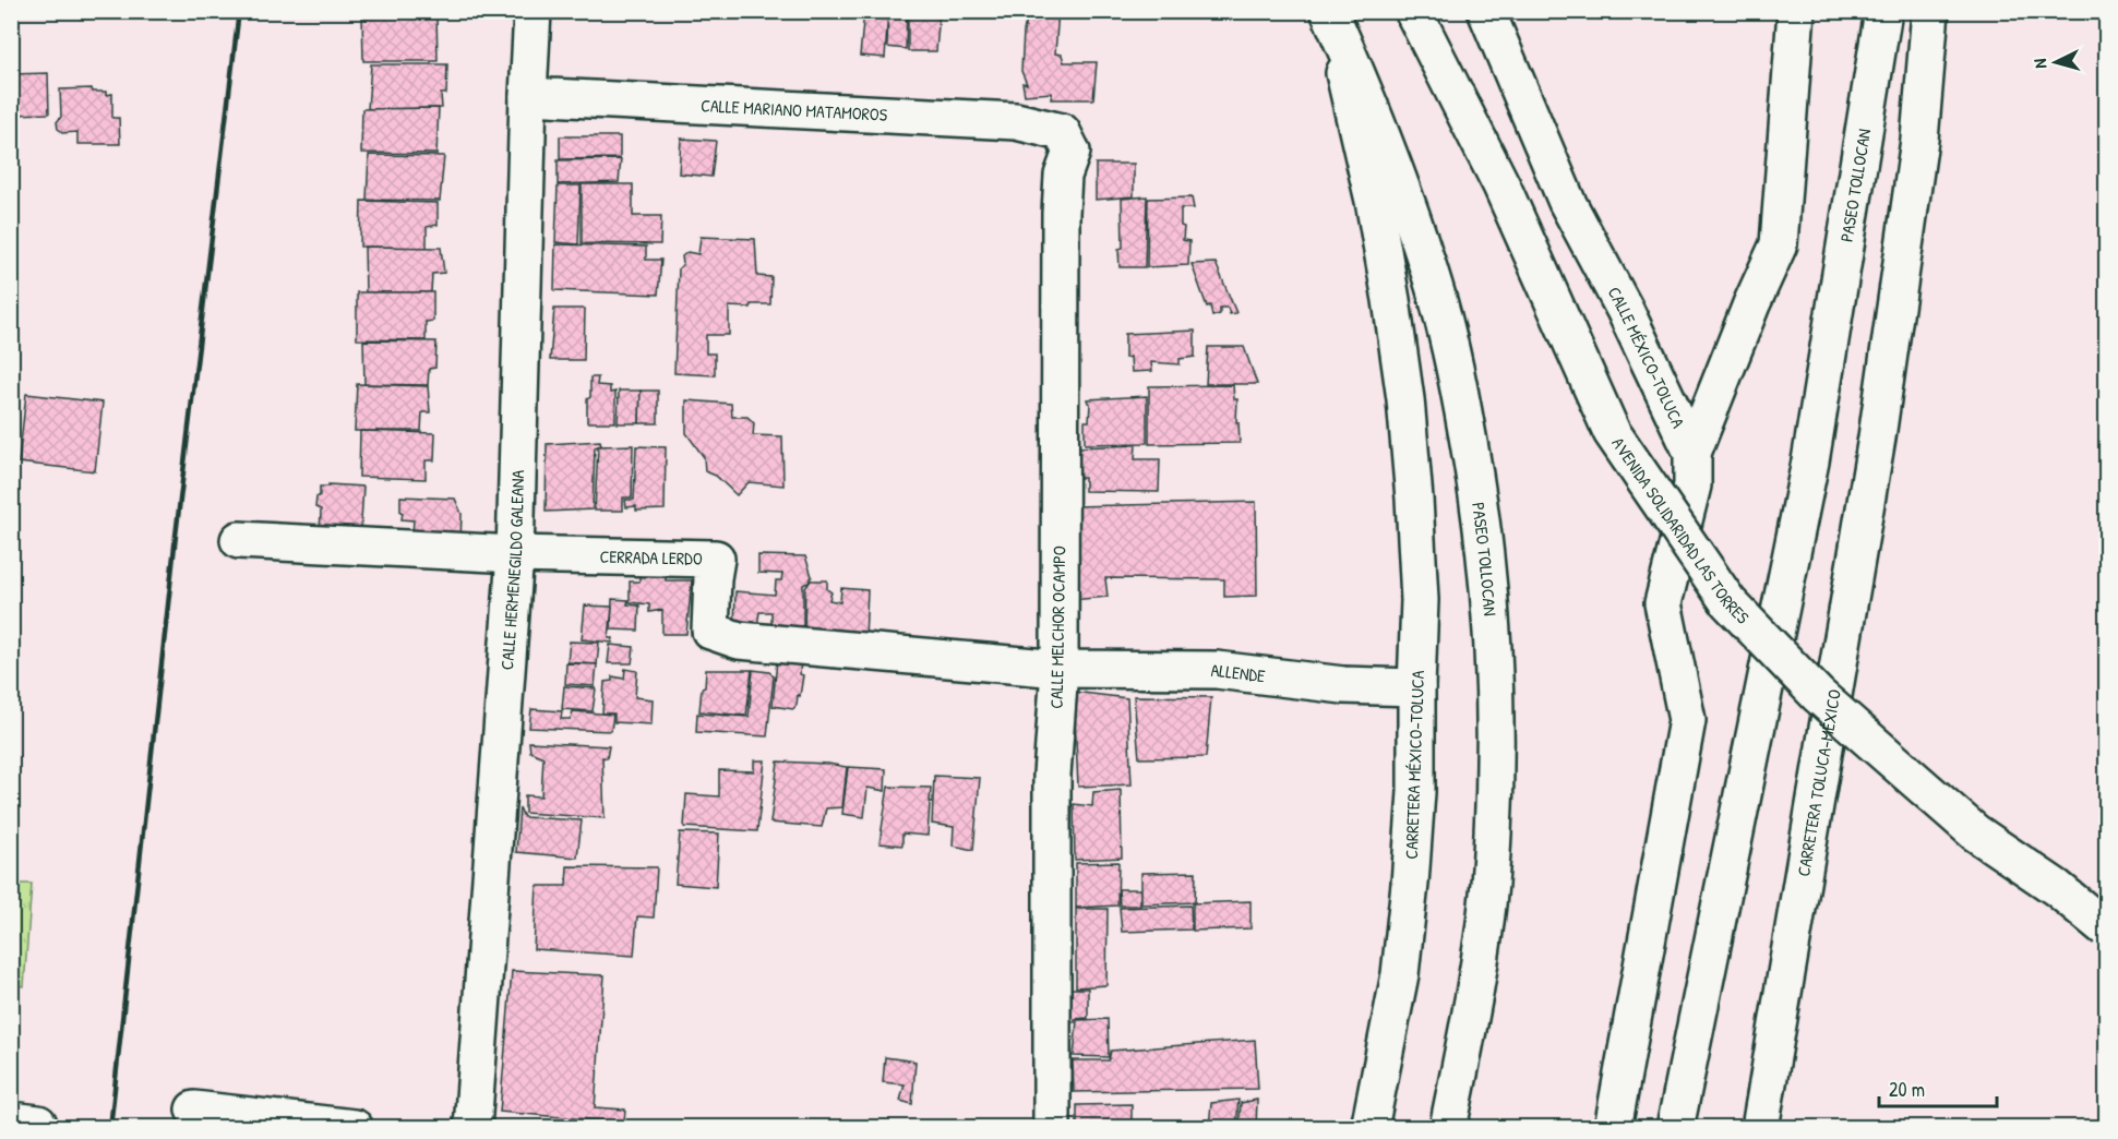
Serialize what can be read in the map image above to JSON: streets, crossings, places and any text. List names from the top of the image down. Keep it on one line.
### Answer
{"streets":{"main road":["CALLE MARIANO MATAMOROS","PASEO TOLLOCAN","CALLE MÉXICO-TOLUCA","AVENIDA SOLIDARIDAD LAS TORRES","CERRADA LERDO","CALLE HERMENEGILDO GALEANA","CALLE MELCHOR OCAMPO","ALLENDE","CARRETERA MÉXICO-TOLUCA","CARRETERA TOLUCA-MÉXICO"]},"crossings":[["CALLE MARIANO MATAMOROS","CALLE HERMENEGILDO GALEANA"],["CALLE MARIANO MATAMOROS","CALLE MELCHOR OCAMPO"],["PASEO TOLLOCAN","CARRETERA MÉXICO-TOLUCA"],["CERRADA LERDO","CALLE HERMENEGILDO GALEANA"],["CERRADA LERDO","CALLE MELCHOR OCAMPO"],["CERRADA LERDO","ALLENDE"],["CALLE MELCHOR OCAMPO","ALLENDE"],["ALLENDE","CARRETERA MÉXICO-TOLUCA"]],"scale_bar":"20 m","north":"left"}
